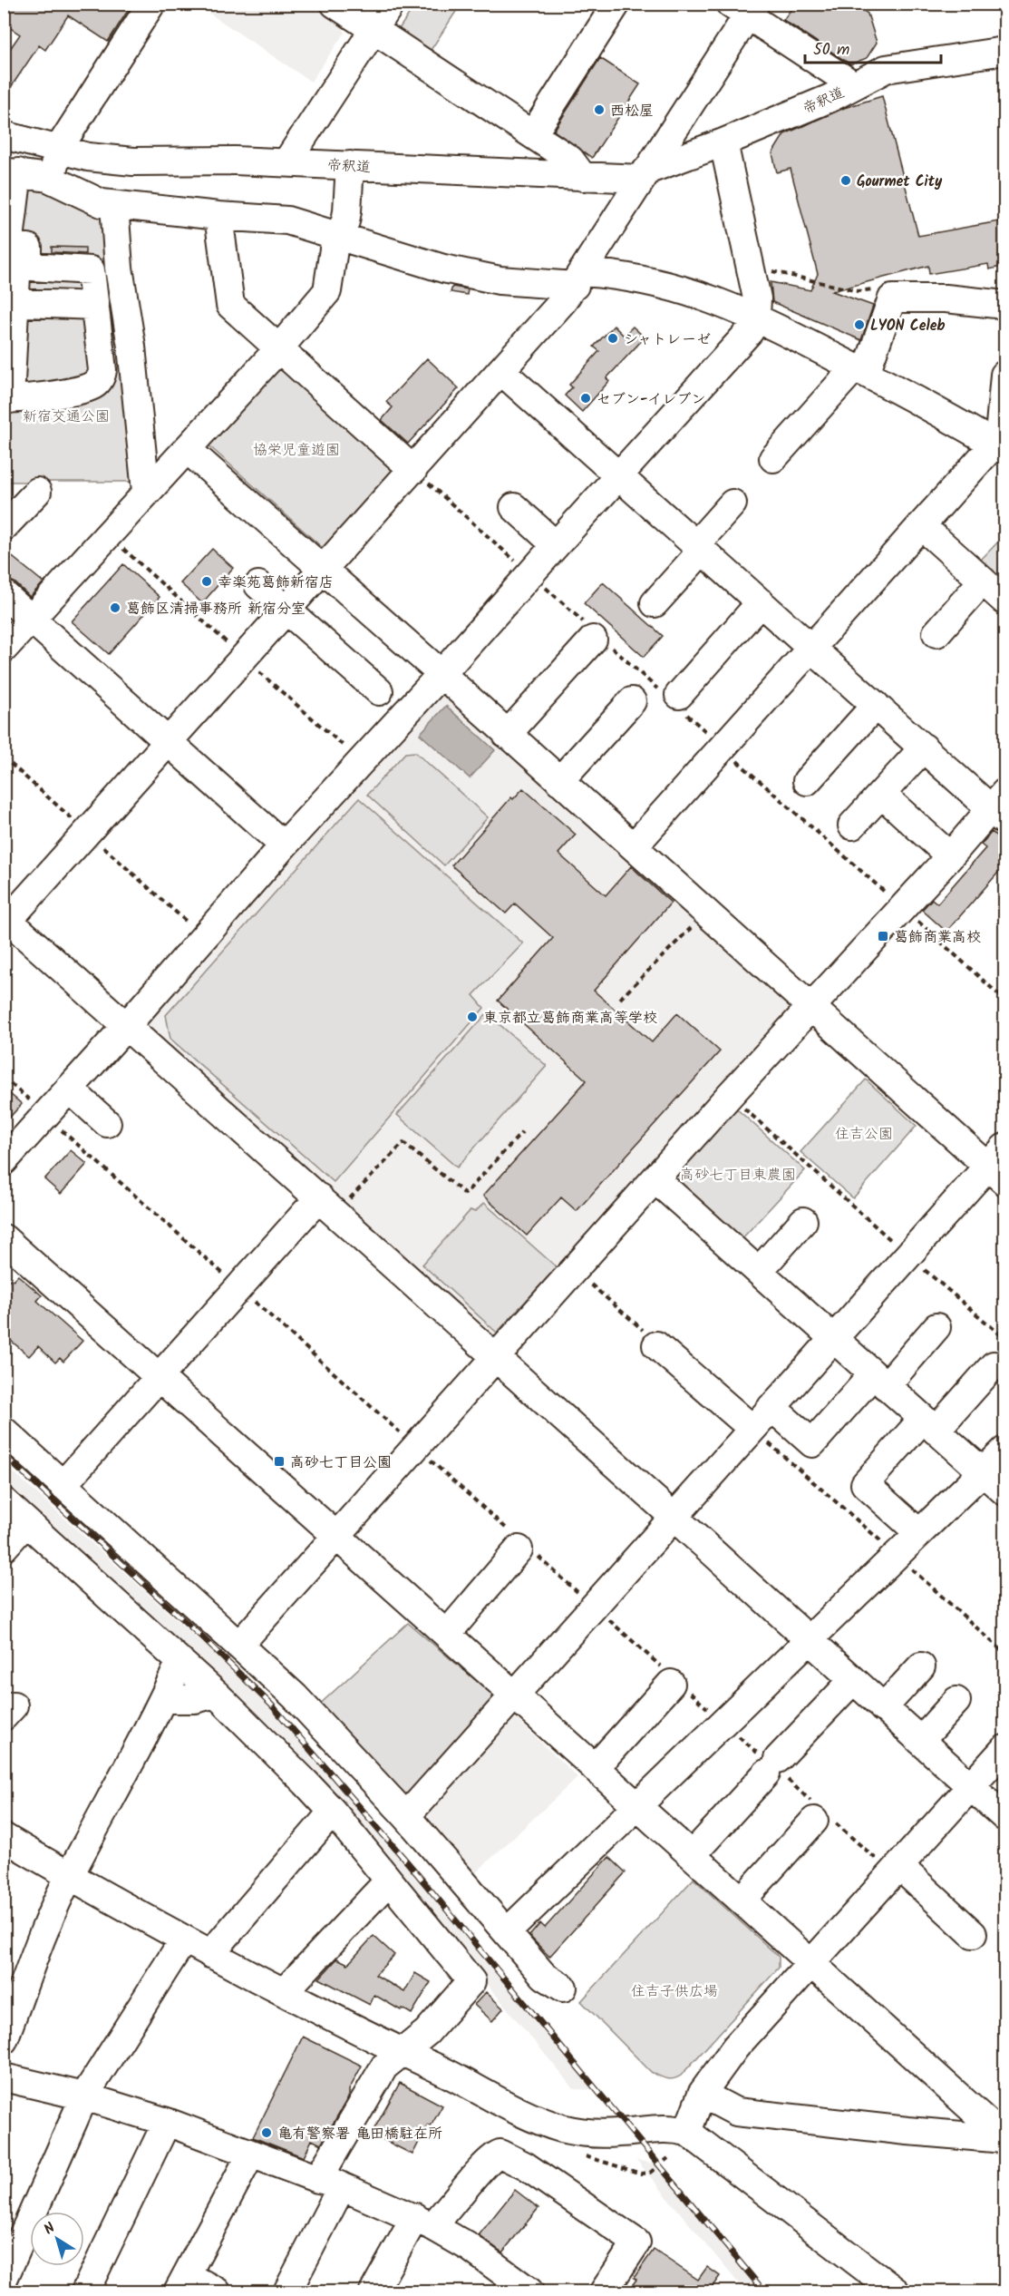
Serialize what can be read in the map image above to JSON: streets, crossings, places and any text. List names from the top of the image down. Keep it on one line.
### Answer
{"streets":{"street":["帝釈道"]},"parks":["新宿交通公園","協栄児童遊園","住吉公園","高砂七丁目東農園","住吉子供広場"],"places":{"other":["西松屋","Gourmet City","LYON Celeb","シャトレーゼ","セブン-イレブン","幸楽苑葛飾新宿店","葛飾区清掃事務所 新宿分室","東京都立葛飾商業高等学校","亀有警察署 亀田橋駐在所"],"transit":["葛飾商業高校","高砂七丁目公園"]},"scale_bar":"50 m","north":"top left"}
